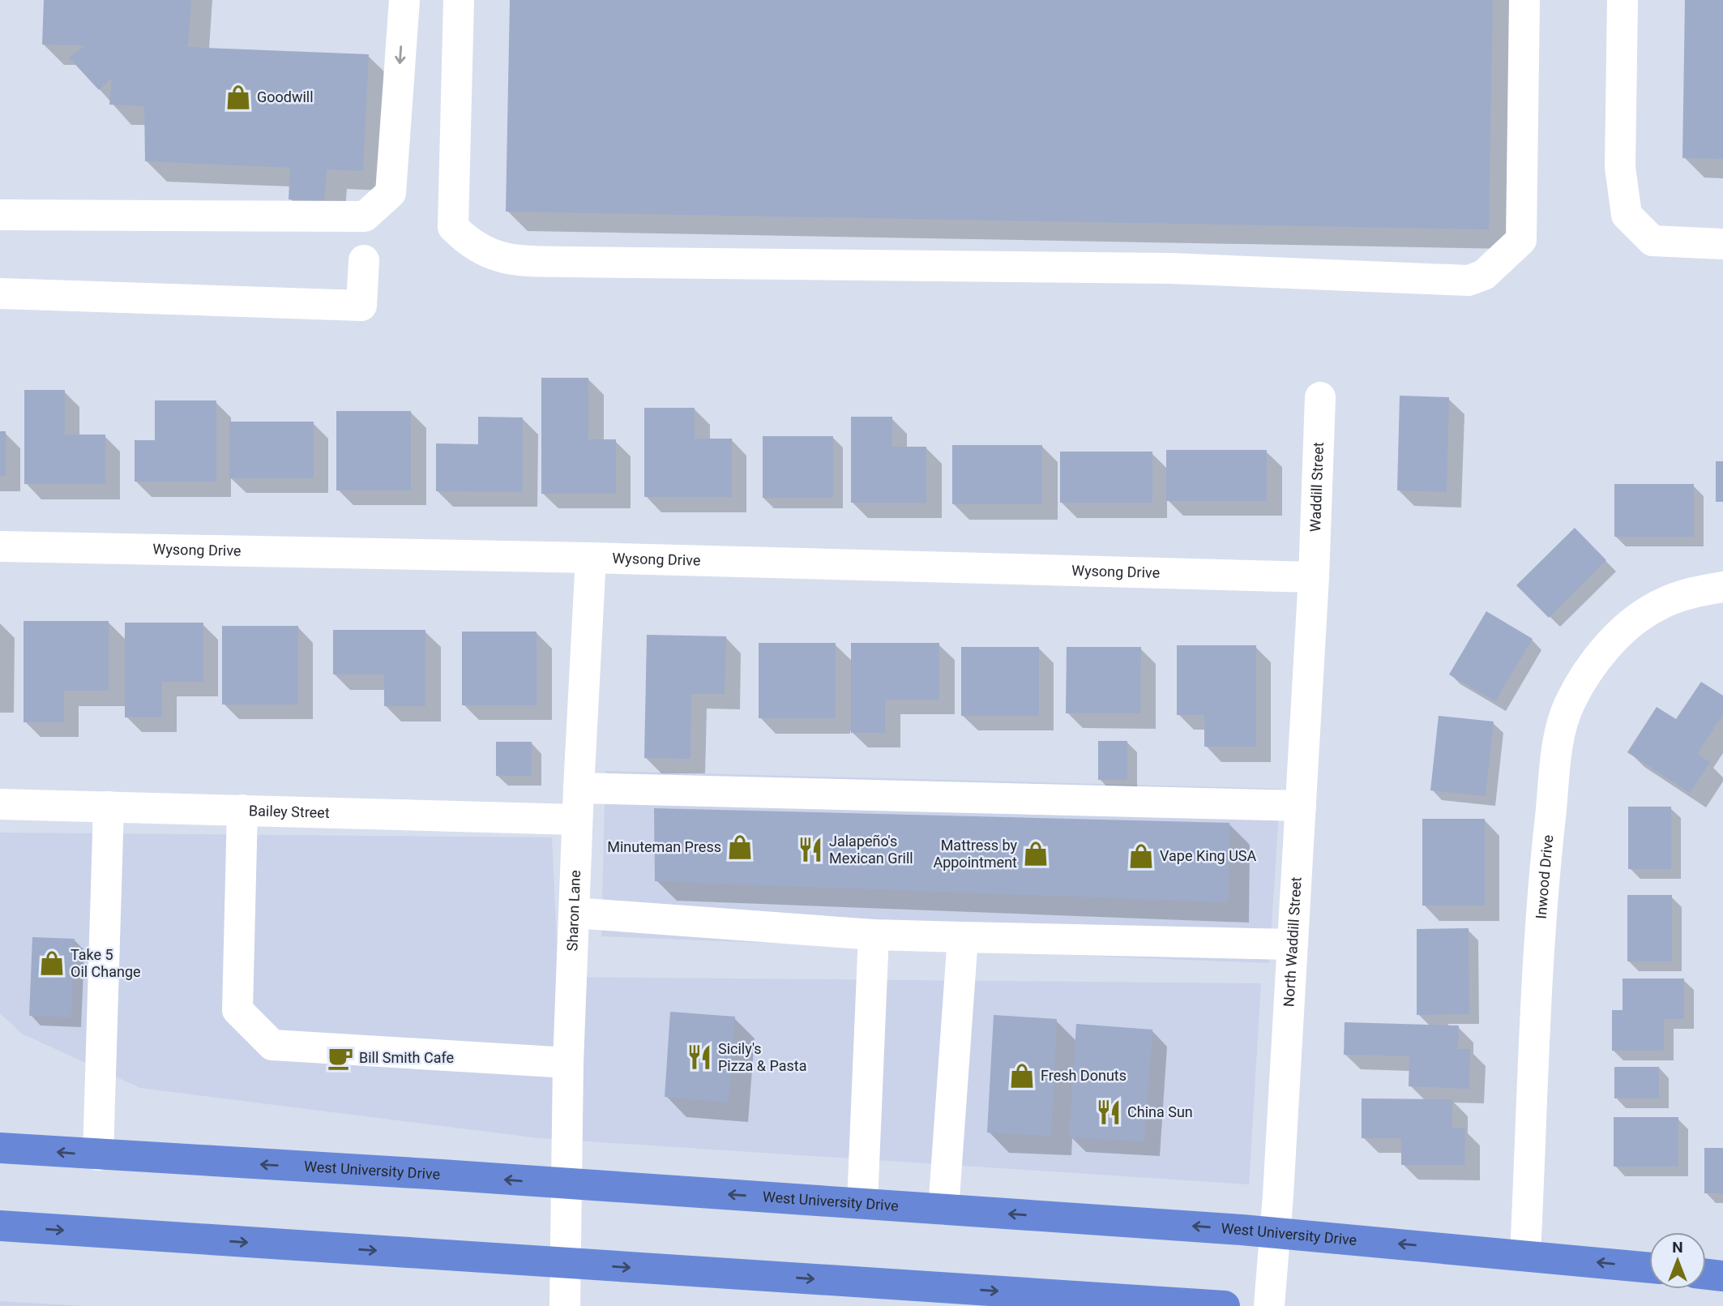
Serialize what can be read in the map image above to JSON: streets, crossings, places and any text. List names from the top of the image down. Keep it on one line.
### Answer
{"streets":{"highway":["West University Drive"],"street":["Waddill Street","Wysong Drive","Bailey Street","Inwood Drive","Sharon Lane","North Waddill Street"]},"crossings":[["Waddill Street","Wysong Drive"],["Waddill Street","North Waddill Street"],["Wysong Drive","Sharon Lane"],["Wysong Drive","North Waddill Street"],["Bailey Street","Sharon Lane"],["Inwood Drive","West University Drive"],["Sharon Lane","West University Drive"],["North Waddill Street","West University Drive"]],"places":{"shop":["Goodwill","Minuteman Press","Mattress by Appointment","Vape King USA","Take 5 Oil Change","Fresh Donuts"],"restaurant":["Jalapeño's Mexican Grill","Sicily's Pizza & Pasta","China Sun"],"cafe":["Bill Smith Cafe"]},"north":"top"}
